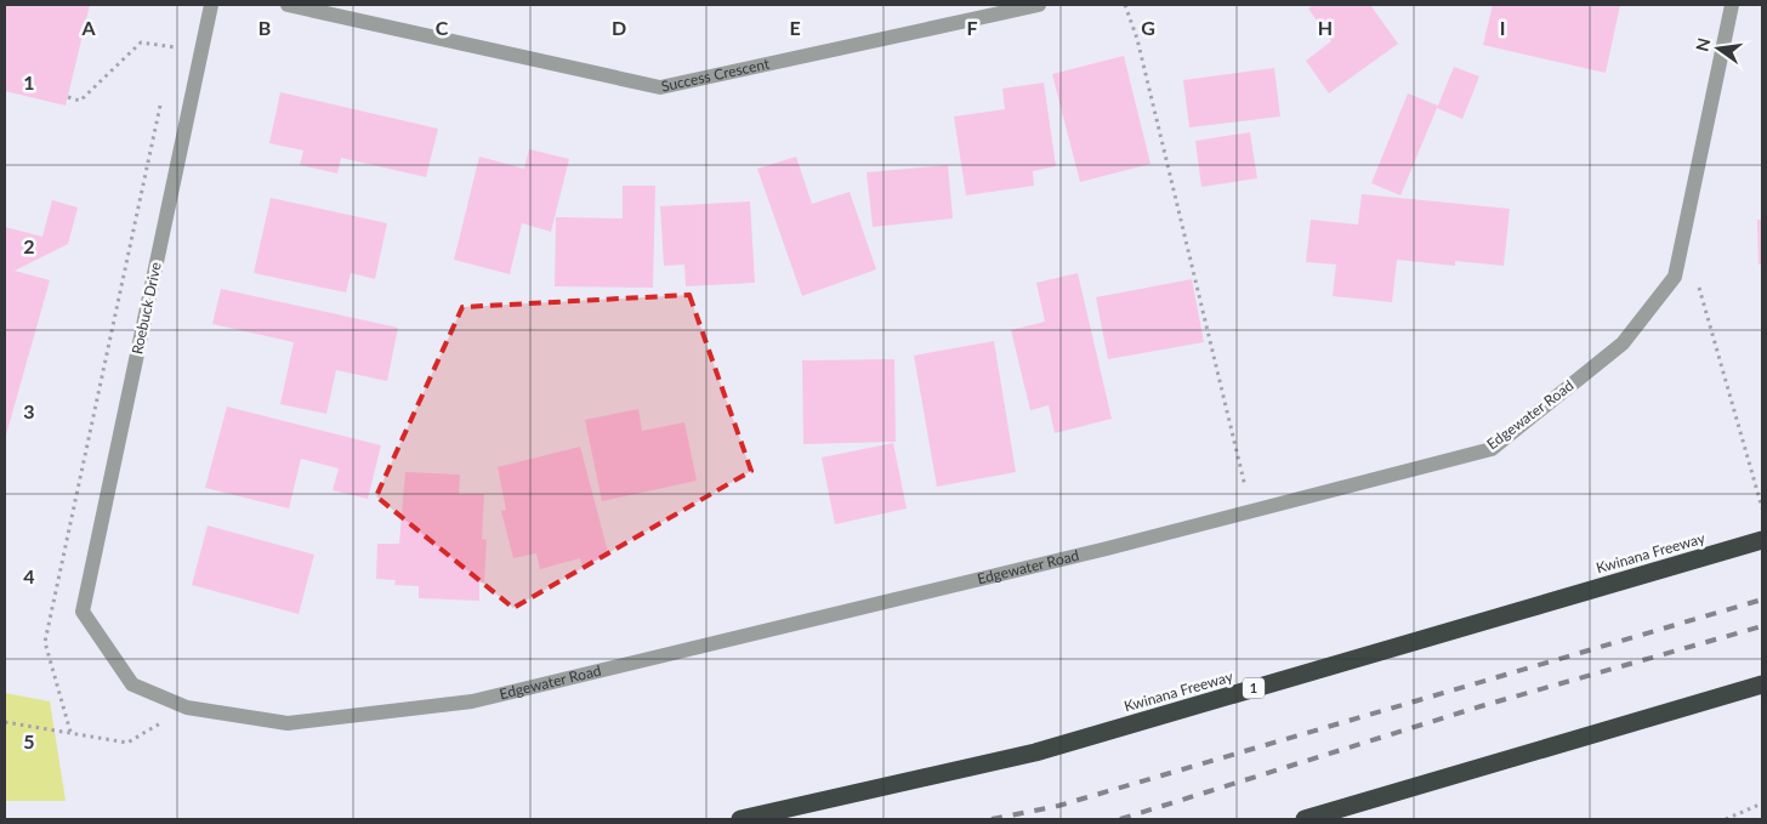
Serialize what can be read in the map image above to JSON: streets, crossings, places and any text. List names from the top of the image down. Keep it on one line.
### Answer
{"streets":{"highway":["Kwinana Freeway","1"],"street":["Success Crescent","Roebuck Drive","Edgewater Road"]},"crossings":[["Roebuck Drive","Edgewater Road"]],"north":"left","grid":{"columns":["A","B","C","D","E","F","G","H","I"],"rows":["1","2","3","4","5"]}}
